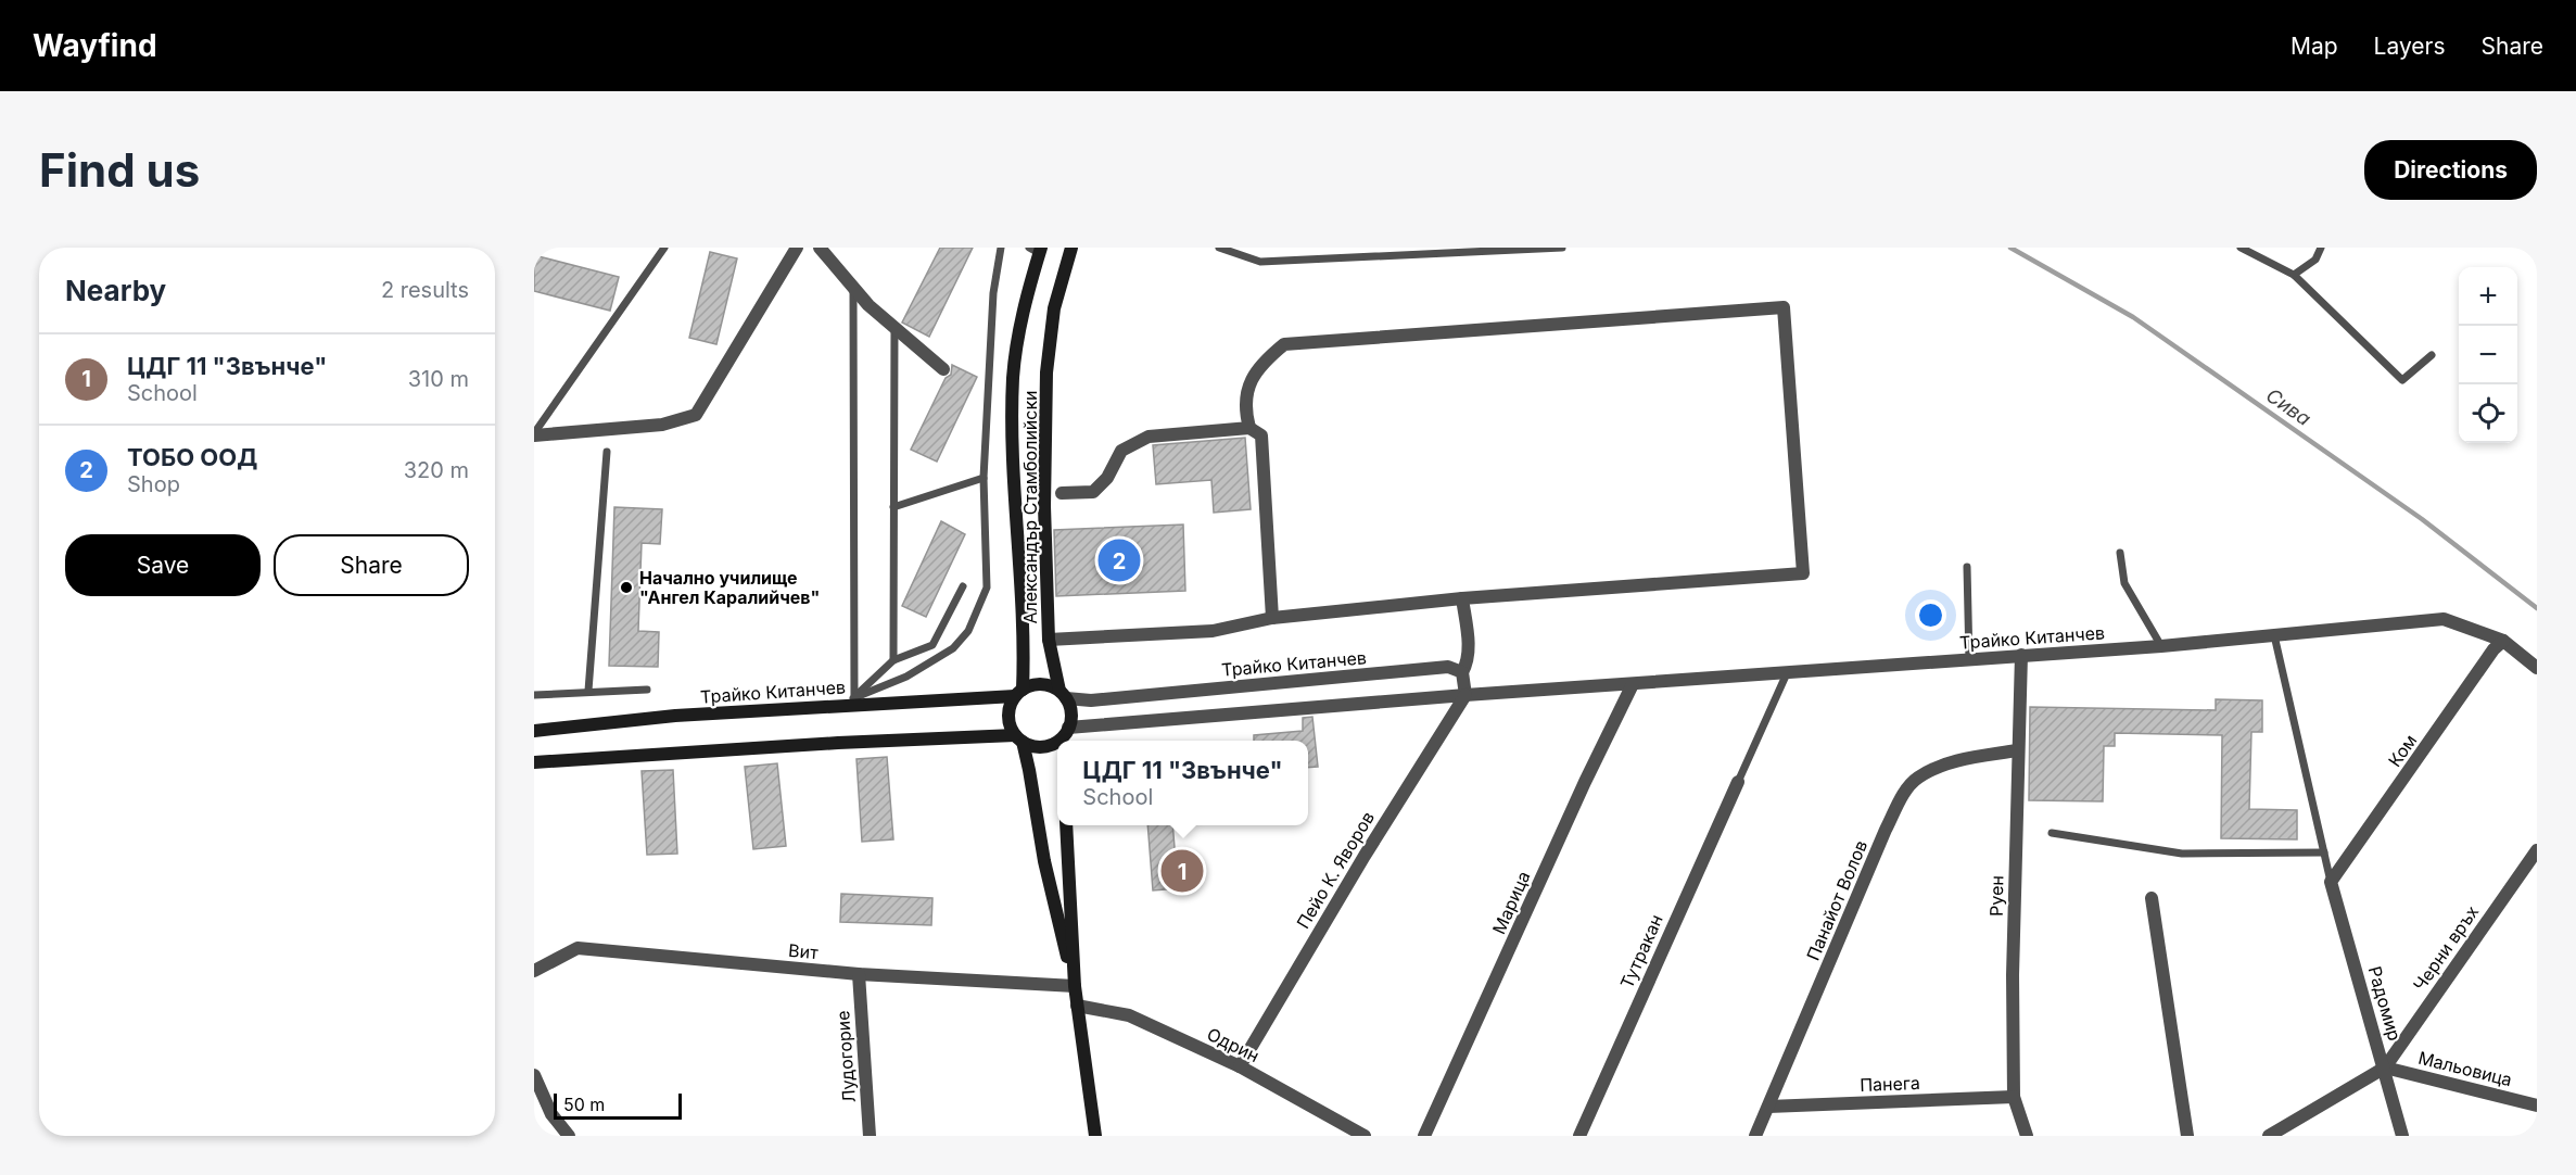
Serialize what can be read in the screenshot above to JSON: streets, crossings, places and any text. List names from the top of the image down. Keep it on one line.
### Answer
{"streets":{"main road":["Александър Стамболийски","Трайко Китанчев"],"street":["Ком","Пейо К. Яворов","Руен","Панайот Волов","Марица","Черни връх","Вит","Тутракан","Радомир","Одрин","Лудогорие","Мальовица","Панега"]},"crossings":[["Александър Стамболийски","Трайко Китанчев"],["Александър Стамболийски","Вит"],["Трайко Китанчев","Ком"],["Трайко Китанчев","Пейо К. Яворов"],["Трайко Китанчев","Руен"],["Трайко Китанчев","Марица"],["Ком","Радомир"],["Пейо К. Яворов","Одрин"],["Руен","Панайот Волов"],["Руен","Панега"],["Панайот Волов","Панега"],["Черни връх","Радомир"],["Черни връх","Мальовица"],["Вит","Лудогорие"],["Радомир","Мальовица"]],"water":["Сива"],"places":["Начално училище \"Ангел Каралийчев\""],"scale_bar":"50 m","page":{"header":"Wayfind","nav":["Map","Layers","Share"],"buttons":["Directions",["Save","Share"]],"title":"Find us","heading":["Nearby","2 results"],"map_buttons":["+","−"],"list":[{"mark":"1","name":"ЦДГ 11 \"Звънче\"","note":"School","value":"310 m"},{"mark":"2","name":"ТОБО ООД","note":"Shop","value":"320 m"}],"pins":["2","1"],"popup":["ЦДГ 11 \"Звънче\"","School"],"scale":"50 m"}}
